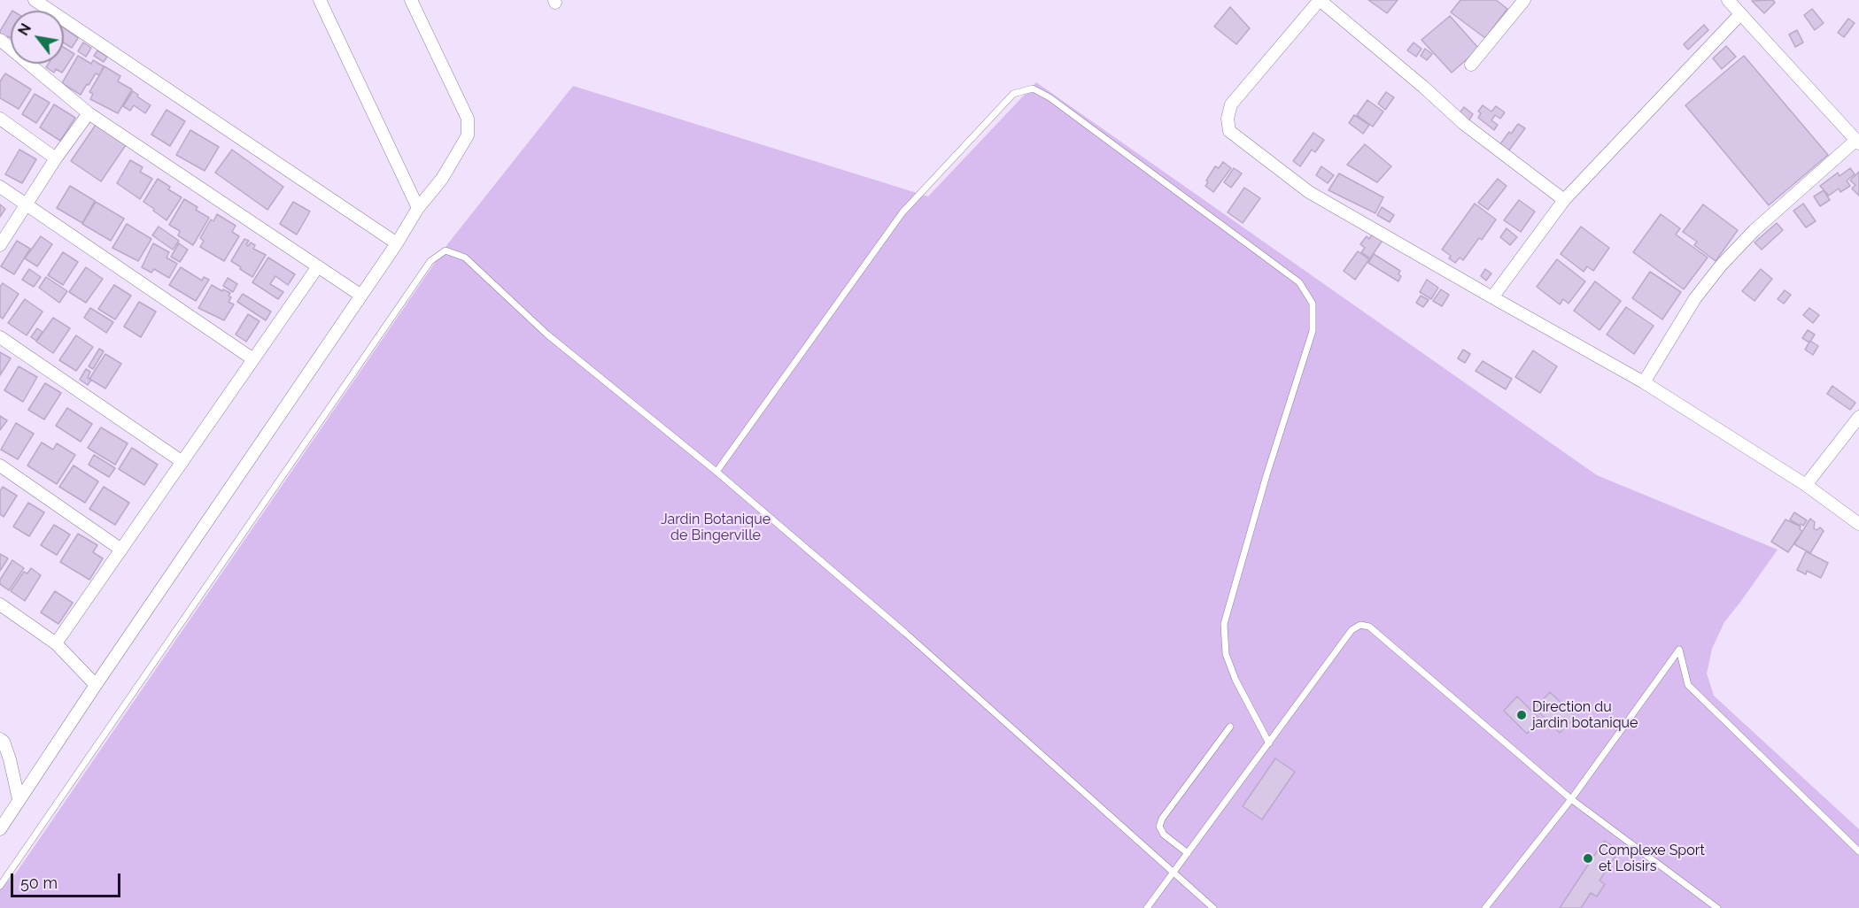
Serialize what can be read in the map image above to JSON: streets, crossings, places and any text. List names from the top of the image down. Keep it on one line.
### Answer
{"parks":["Jardin Botanique de Bingerville"],"places":["Direction du jardin botanique","Complexe Sport et Loisirs"],"scale_bar":"50 m","north":"top left"}
